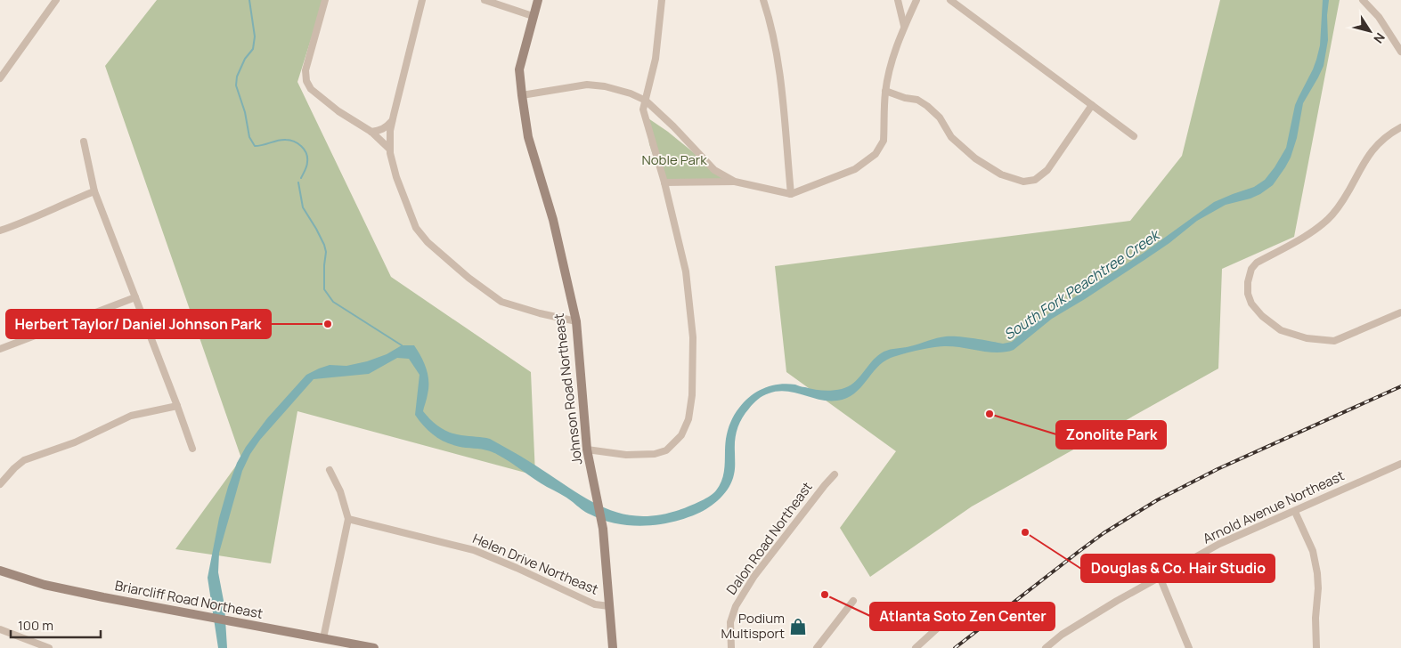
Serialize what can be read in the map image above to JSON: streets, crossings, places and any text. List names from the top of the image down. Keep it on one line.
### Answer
{"streets":{"street":["Johnson Road Northeast","Arnold Avenue Northeast","Dalon Road Northeast","Helen Drive Northeast","Briarcliff Road Northeast"]},"crossings":[["Johnson Road Northeast","Helen Drive Northeast"]],"water":["South Fork Peachtree Creek"],"parks":["Noble Park"],"places":{"other":["Herbert Taylor/ Daniel Johnson Park","Zonolite Park","Douglas & Co. Hair Studio","Atlanta Soto Zen Center"],"shop":["Podium Multisport"]},"scale_bar":"100 m","north":"bottom right"}
